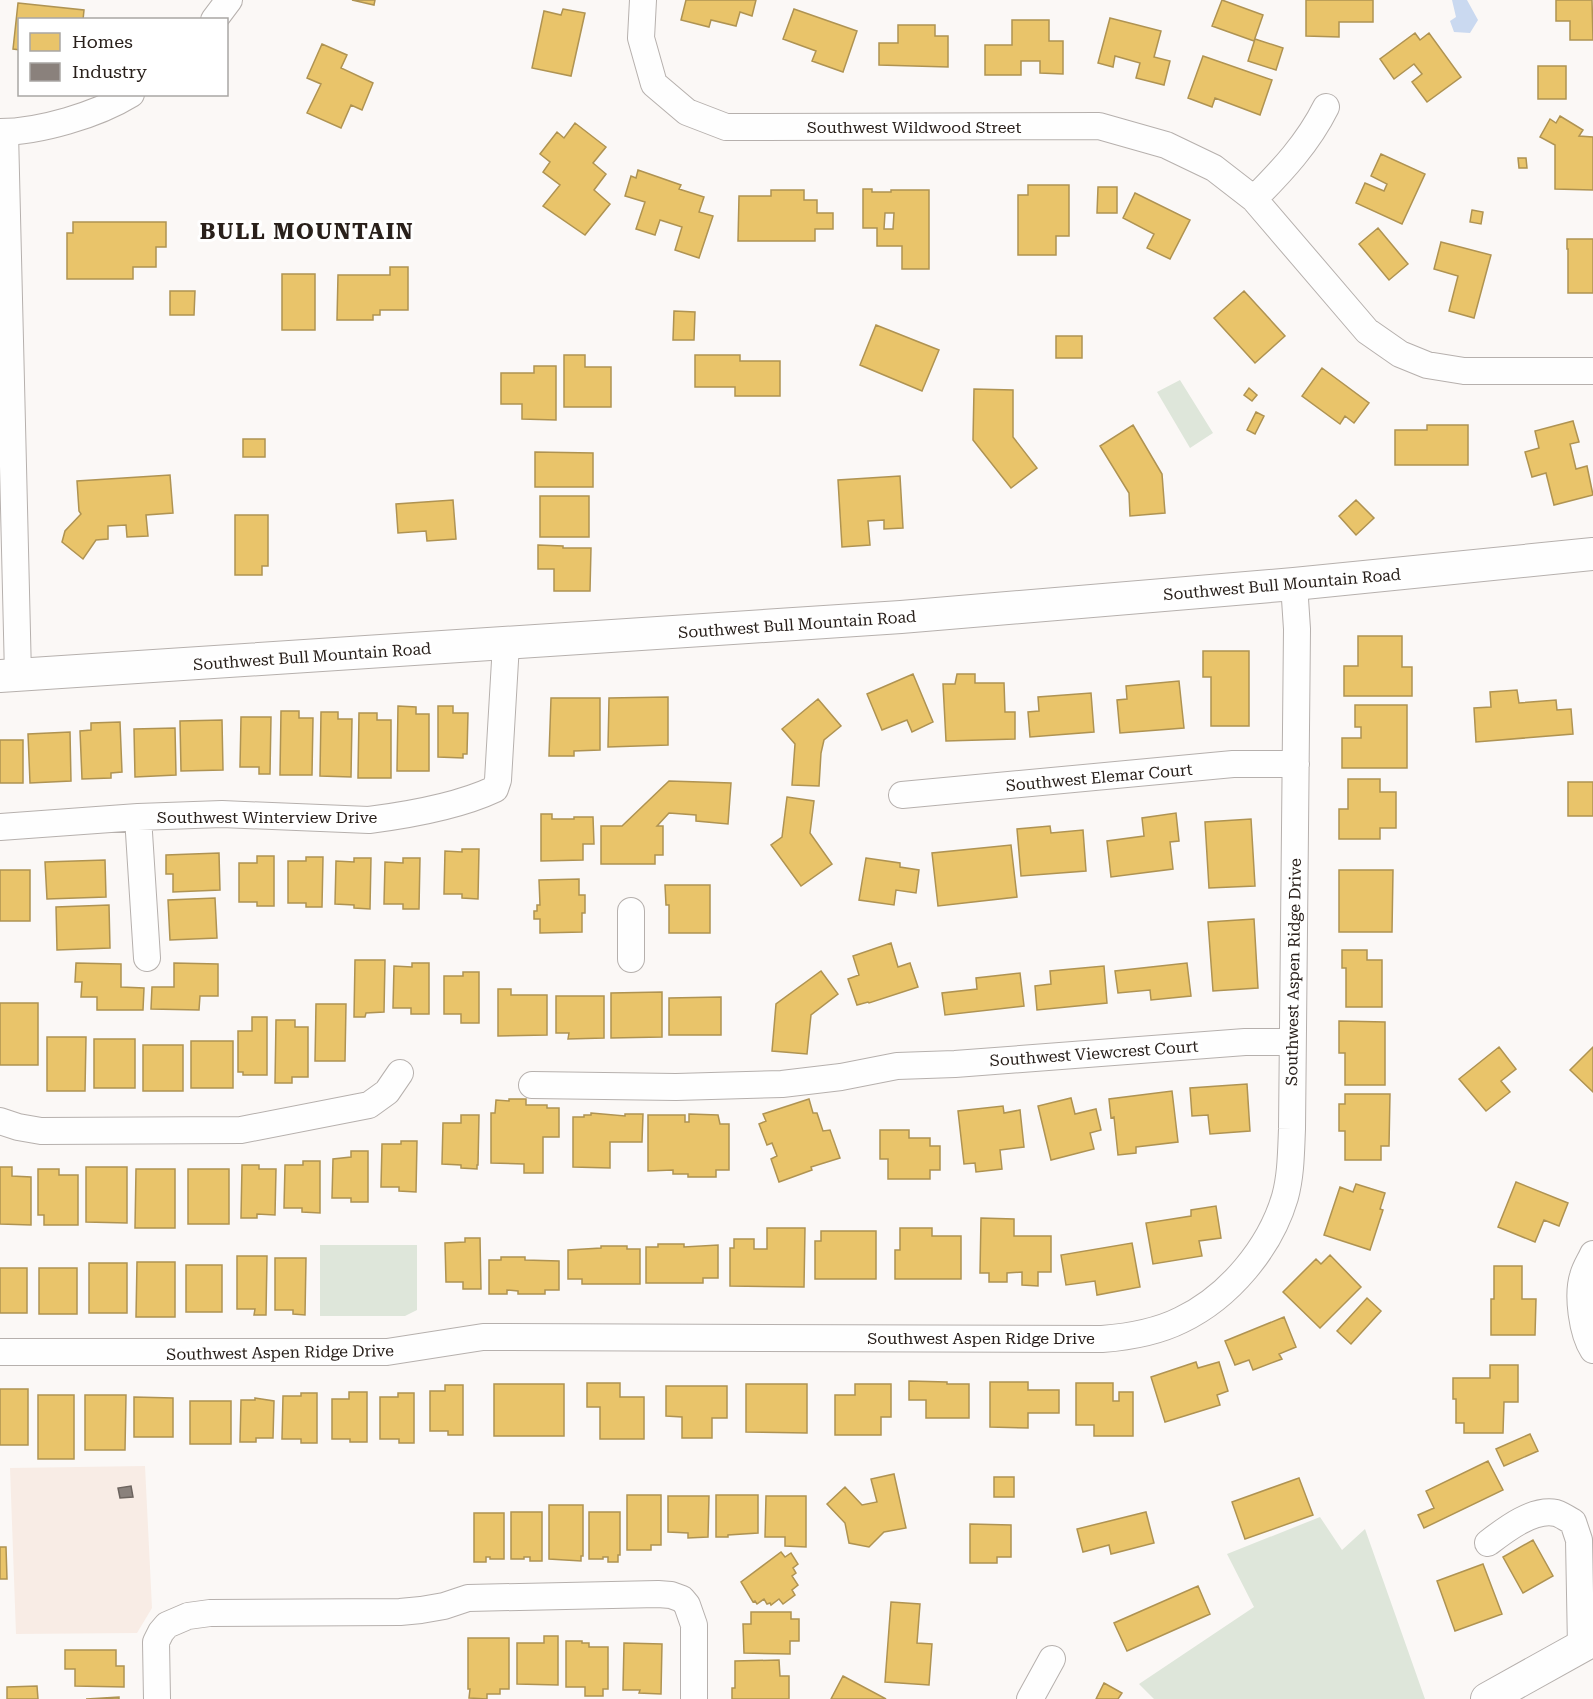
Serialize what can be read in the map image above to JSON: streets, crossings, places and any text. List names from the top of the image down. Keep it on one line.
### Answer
{"streets":{"main road":["Southwest Bull Mountain Road"],"street":["Southwest Wildwood Street","Southwest Elemar Court","Southwest Winterview Drive","Southwest Aspen Ridge Drive","Southwest Viewcrest Court"]},"crossings":[["Southwest Bull Mountain Road","Southwest Winterview Drive"],["Southwest Bull Mountain Road","Southwest Aspen Ridge Drive"],["Southwest Elemar Court","Southwest Aspen Ridge Drive"],["Southwest Aspen Ridge Drive","Southwest Viewcrest Court"]],"districts":["BULL MOUNTAIN"],"legend":["Homes","Industry"]}
